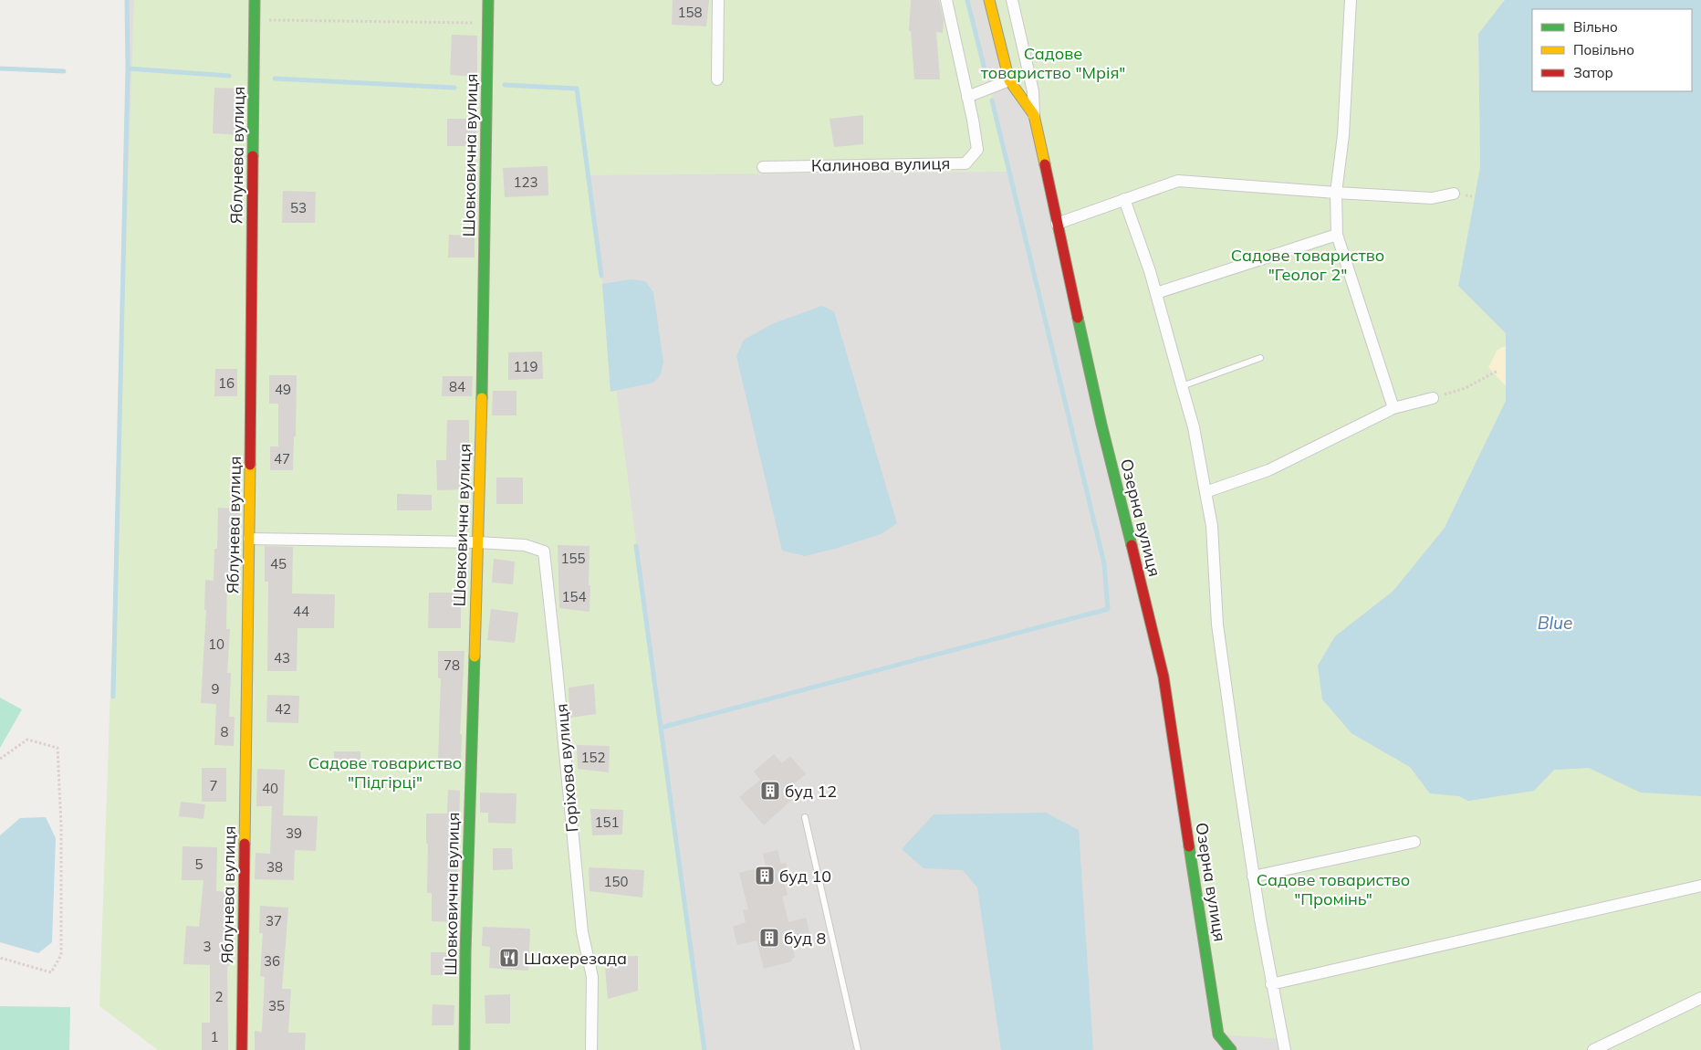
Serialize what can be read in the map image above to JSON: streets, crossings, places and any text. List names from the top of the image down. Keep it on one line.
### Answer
{"streets":{"street":["Яблунева вулиця","Шовковична вулиця","Калинова вулиця","Озерна вулиця","Горіхова вулиця"]},"crossings":[["Шовковична вулиця","Горіхова вулиця"]],"water":["Blue"],"parks":["Садове товариство \"Мрія\"","Садове товариство \"Геолог 2\"","Садове товариство \"Підгірці\"","Садове товариство \"Промінь\""],"places":{"building":["буд 12","буд 10","буд 8"],"restaurant":["Шахерезада"]},"house_numbers":["158","123","53","119","16","84","49","47","155","45","154","44","10","43","78","9","42","8","152","7","40","151","39","5","38","150","37","3","36","2","35","1"],"legend":["Вільно","Повільно","Затор"]}
